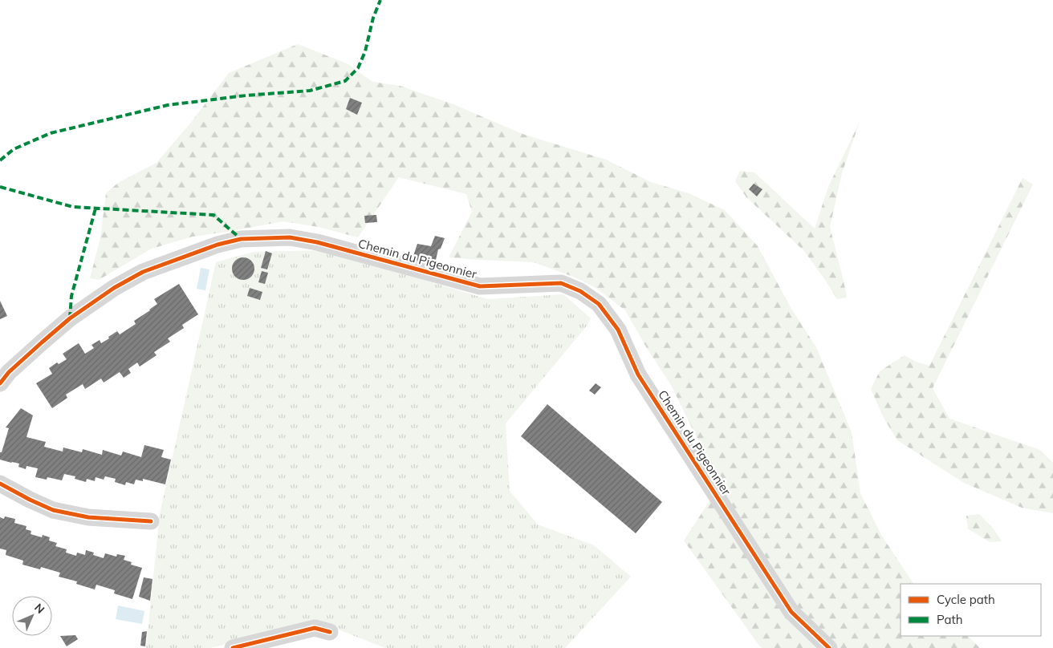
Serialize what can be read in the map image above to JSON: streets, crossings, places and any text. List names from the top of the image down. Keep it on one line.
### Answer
{"streets":{"street":["Chemin du Pigeonnier"]},"legend":["Cycle path","Path"],"north":"top right"}
